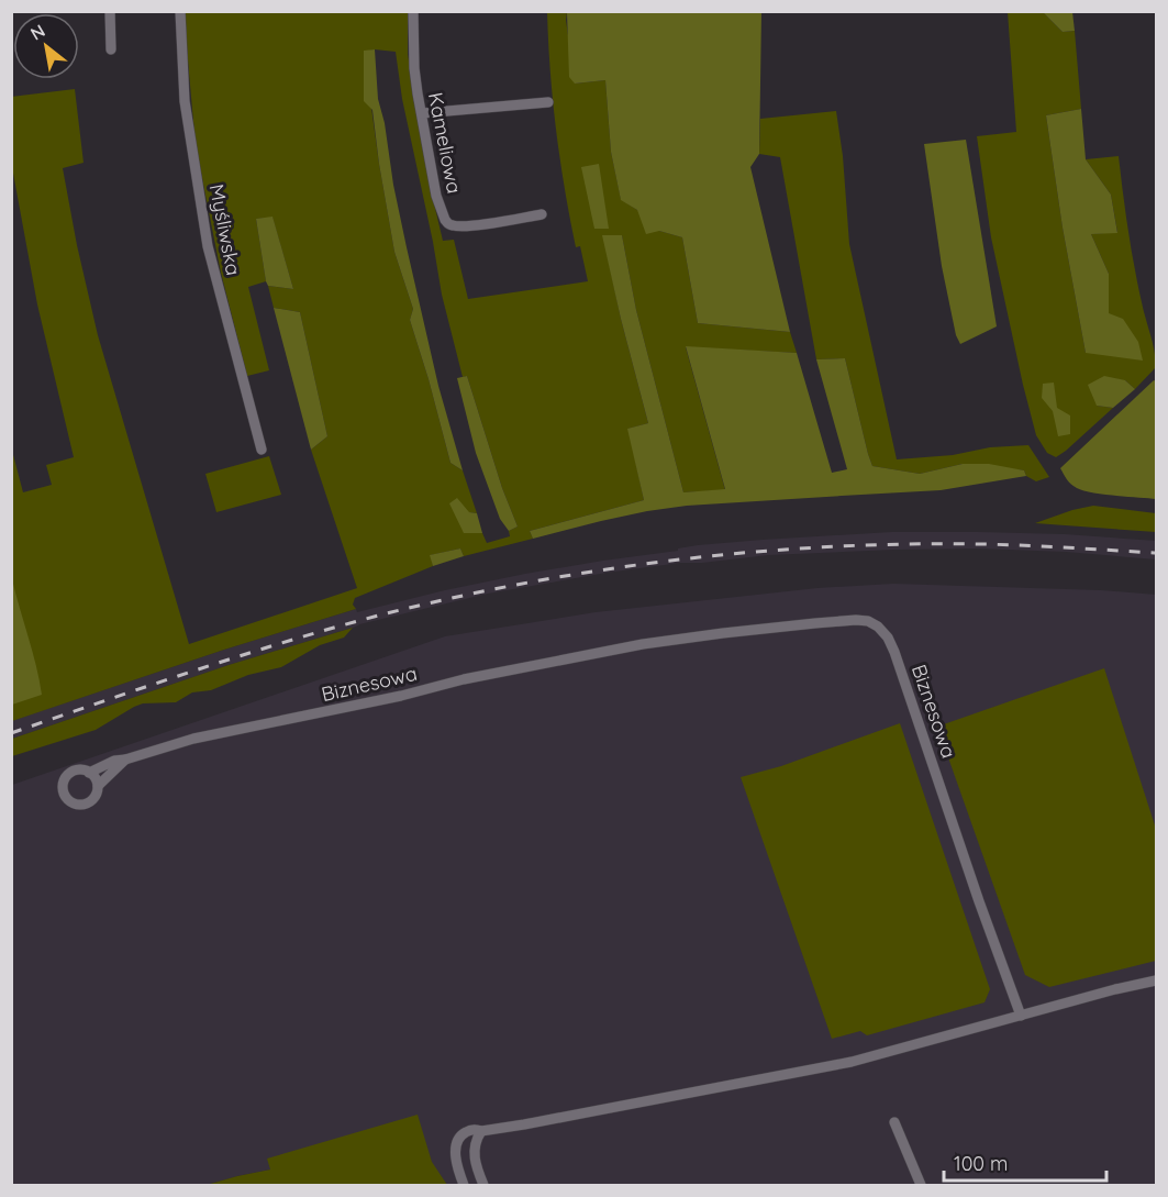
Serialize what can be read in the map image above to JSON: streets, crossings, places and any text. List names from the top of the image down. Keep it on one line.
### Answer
{"streets":{"street":["Kameliowa","Myśliwska","Biznesowa"]},"scale_bar":"100 m","north":"top left"}
